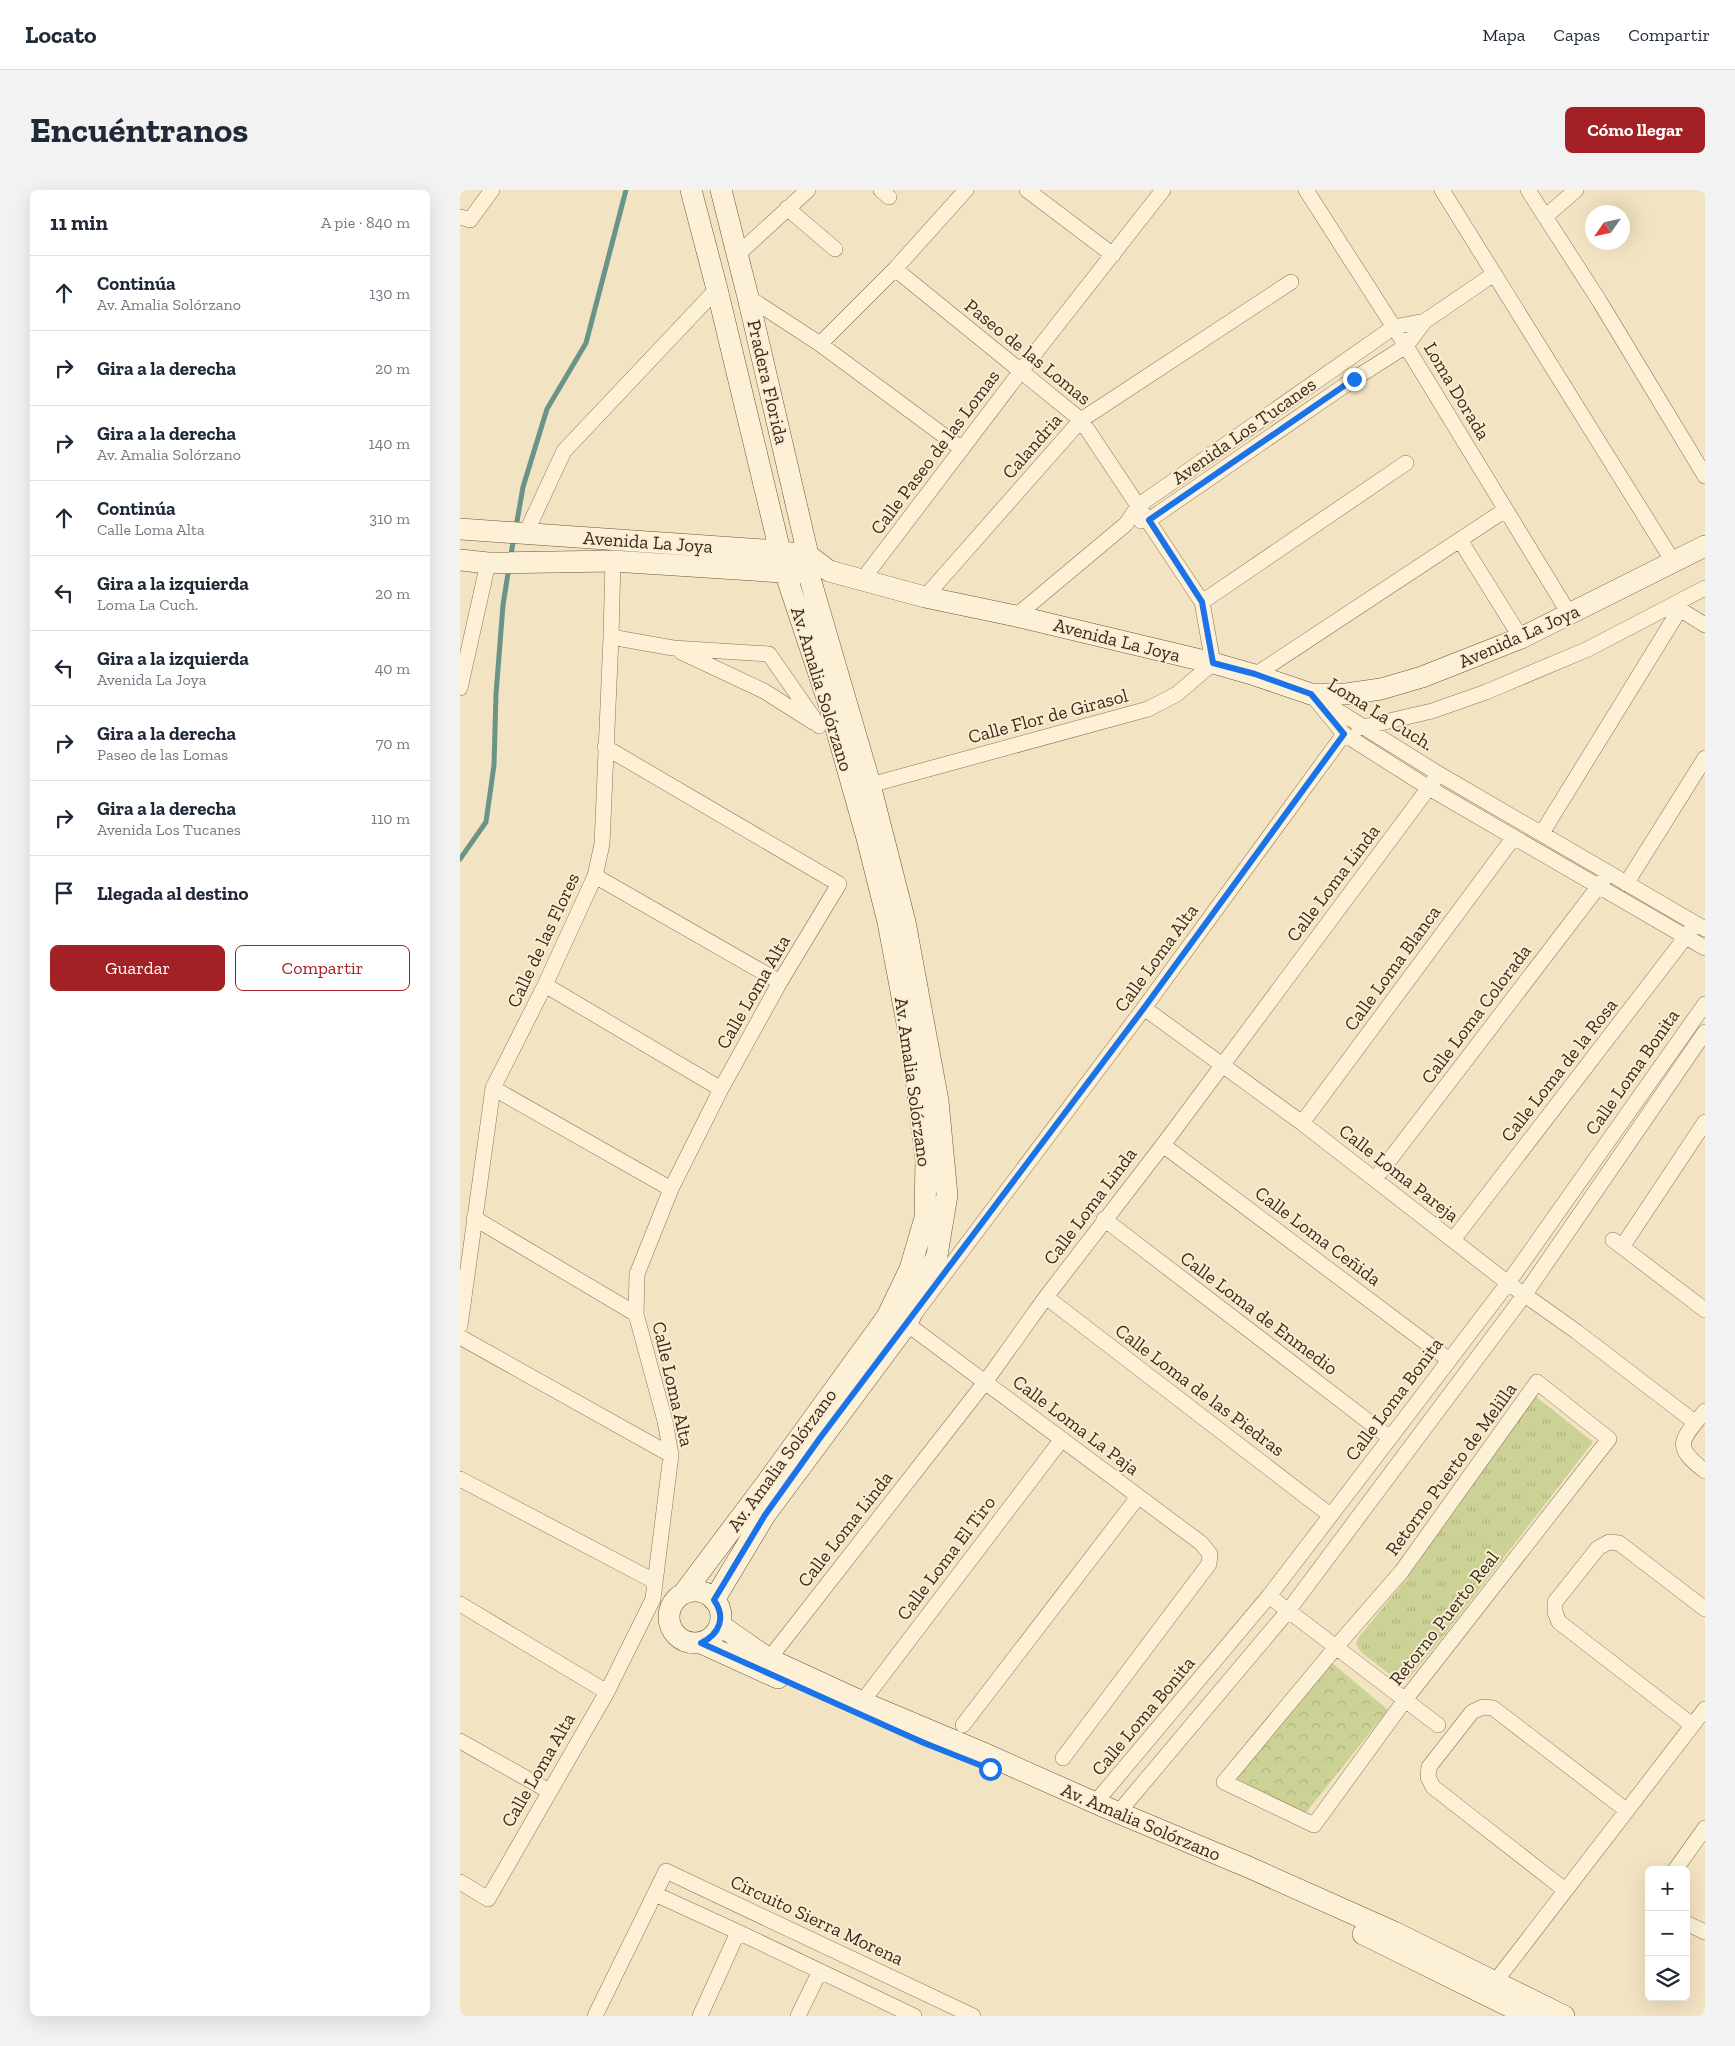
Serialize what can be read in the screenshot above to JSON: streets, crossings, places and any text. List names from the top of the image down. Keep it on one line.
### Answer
{"streets":{"main road":["Pradera Florida","Avenida La Joya","Av. Amalia Solórzano"],"street":["Paseo de las Lomas","Loma Dorada","Avenida Los Tucanes","Calandria","Calle Paseo de las Lomas","Loma La Cuch.","Calle Flor de Girasol","Calle Loma Linda","Calle de las Flores","Calle Loma Alta","Calle Loma Blanca","Calle Loma Colorada","Calle Loma de la Rosa","Calle Loma Bonita","Calle Loma Pareja","Calle Loma Ceñida","Calle Loma de Enmedio","Calle Loma de las Piedras","Calle Loma La Paja","Retorno Puerto de Melilla","Calle Loma El Tiro","Retorno Puerto Real","Circuito Sierra Morena"]},"crossings":[["Paseo de las Lomas","Avenida Los Tucanes"],["Paseo de las Lomas","Calandria"],["Paseo de las Lomas","Calle Paseo de las Lomas"],["Paseo de las Lomas","Avenida La Joya"],["Paseo de las Lomas","Calle Flor de Girasol"],["Pradera Florida","Avenida La Joya"],["Pradera Florida","Av. Amalia Solórzano"],["Loma Dorada","Avenida Los Tucanes"],["Loma Dorada","Avenida La Joya"],["Avenida Los Tucanes","Avenida La Joya"],["Calandria","Avenida La Joya"],["Calle Paseo de las Lomas","Avenida La Joya"],["Avenida La Joya","Av. Amalia Solórzano"],["Avenida La Joya","Loma La Cuch."],["Avenida La Joya","Calle Flor de Girasol"],["Avenida La Joya","Calle de las Flores"],["Avenida La Joya","Calle Loma Alta"],["Av. Amalia Solórzano","Calle Loma Linda"],["Av. Amalia Solórzano","Calle Loma Alta"],["Av. Amalia Solórzano","Calle Loma Bonita"],["Av. Amalia Solórzano","Calle Loma La Paja"],["Av. Amalia Solórzano","Calle Loma El Tiro"],["Loma La Cuch.","Calle Loma Linda"],["Loma La Cuch.","Calle Loma Alta"],["Loma La Cuch.","Calle Loma Blanca"],["Loma La Cuch.","Calle Loma Colorada"],["Loma La Cuch.","Calle Loma de la Rosa"],["Calle Loma Linda","Calle Loma Pareja"],["Calle Loma Linda","Calle Loma Ceñida"],["Calle Loma Linda","Calle Loma de Enmedio"],["Calle Loma Linda","Calle Loma de las Piedras"],["Calle Loma Linda","Calle Loma La Paja"],["Calle de las Flores","Calle Loma Alta"],["Calle Loma Alta","Calle Loma Pareja"],["Calle Loma Alta","Calle Loma La Paja"],["Calle Loma Blanca","Calle Loma Pareja"],["Calle Loma Colorada","Calle Loma Pareja"],["Calle Loma de la Rosa","Calle Loma Pareja"],["Calle Loma Bonita","Calle Loma Pareja"],["Calle Loma Bonita","Calle Loma Ceñida"],["Calle Loma Bonita","Calle Loma de Enmedio"],["Calle Loma Bonita","Calle Loma de las Piedras"],["Calle Loma La Paja","Calle Loma El Tiro"],["Retorno Puerto de Melilla","Retorno Puerto Real"]],"north":"bottom left","page":{"header":"Locato","nav":["Mapa","Capas","Compartir"],"buttons":["Cómo llegar",["Guardar","Compartir"]],"title":"Encuéntranos","heading":["11 min","A pie · 840 m"],"list":[["Continúa","Av. Amalia Solórzano","130 m"],["Gira a la derecha","20 m"],["Gira a la derecha","Av. Amalia Solórzano","140 m"],["Continúa","Calle Loma Alta","310 m"],["Gira a la izquierda","Loma La Cuch.","20 m"],["Gira a la izquierda","Avenida La Joya","40 m"],["Gira a la derecha","Paseo de las Lomas","70 m"],["Gira a la derecha","Avenida Los Tucanes","110 m"],"Llegada al destino"],"map_buttons":["+","−"]}}
